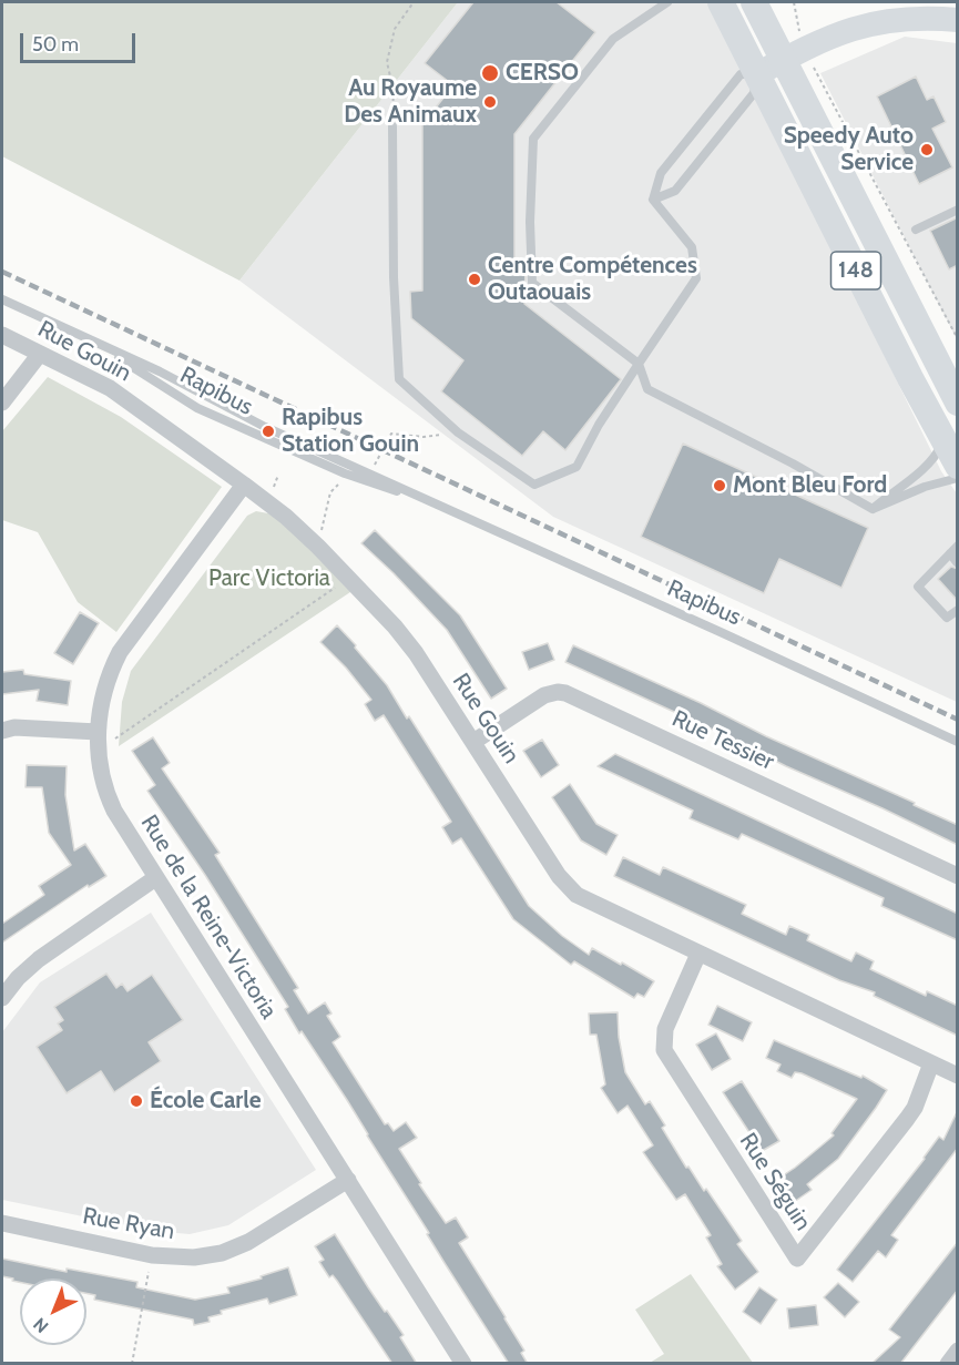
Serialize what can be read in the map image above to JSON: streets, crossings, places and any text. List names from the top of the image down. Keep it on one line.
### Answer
{"streets":{"main road":["148"],"street":["Rue Gouin","Rue Tessier","Rue de la Reine-Victoria","Rue Séguin","Rue Ryan"],"lane":["Rapibus"]},"crossings":[["Rue Gouin","Rue Tessier"],["Rue Gouin","Rue de la Reine-Victoria"],["Rue Gouin","Rue Séguin"],["Rue de la Reine-Victoria","Rue Ryan"]],"parks":["Parc Victoria"],"places":["CERSO","Au Royaume Des Animaux","Speedy Auto Service","Centre Compétences Outaouais","Rapibus Station Gouin","Mont Bleu Ford","École Carle"],"scale_bar":"50 m","north":"bottom left"}
